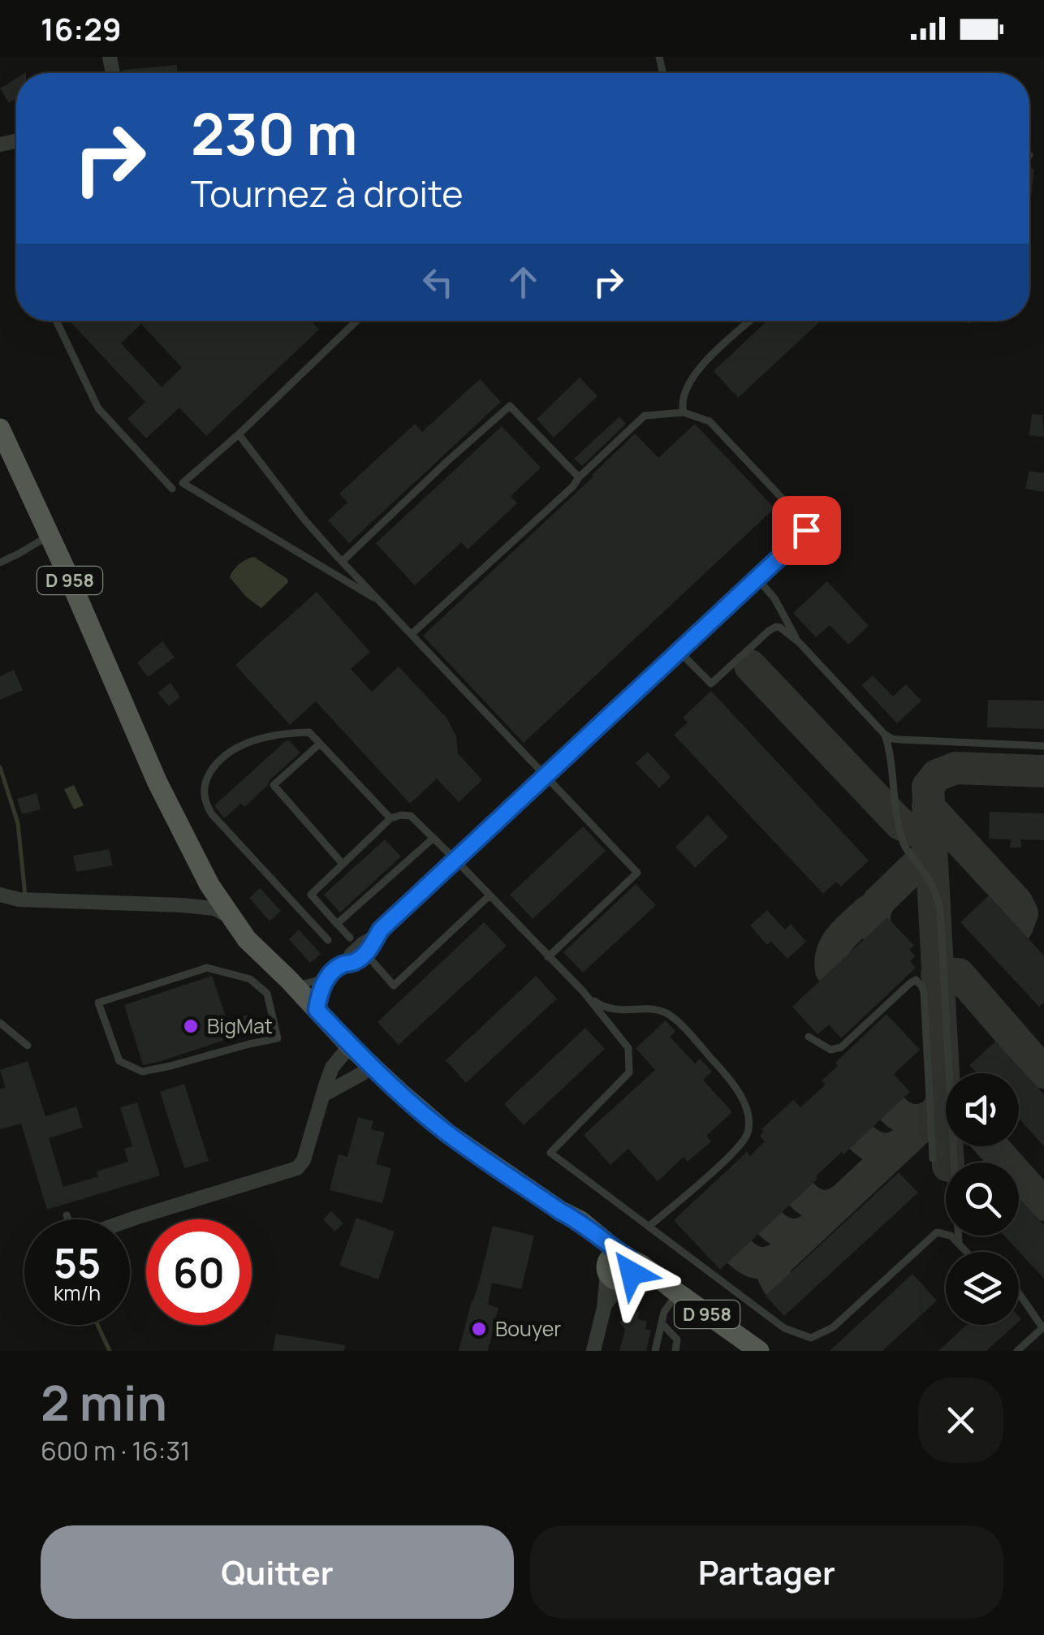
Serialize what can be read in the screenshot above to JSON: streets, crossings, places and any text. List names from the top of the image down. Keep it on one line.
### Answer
{"streets":{"main road":["D 958"]},"places":["BigMat","Bouyer"],"page":{"status":"16:29","turn":["230 m","Tournez à droite"],"speed":"55 km/h","limit":"60","heading":["2 min","600 m · 16:31"],"buttons":["Quitter","Partager"]}}
